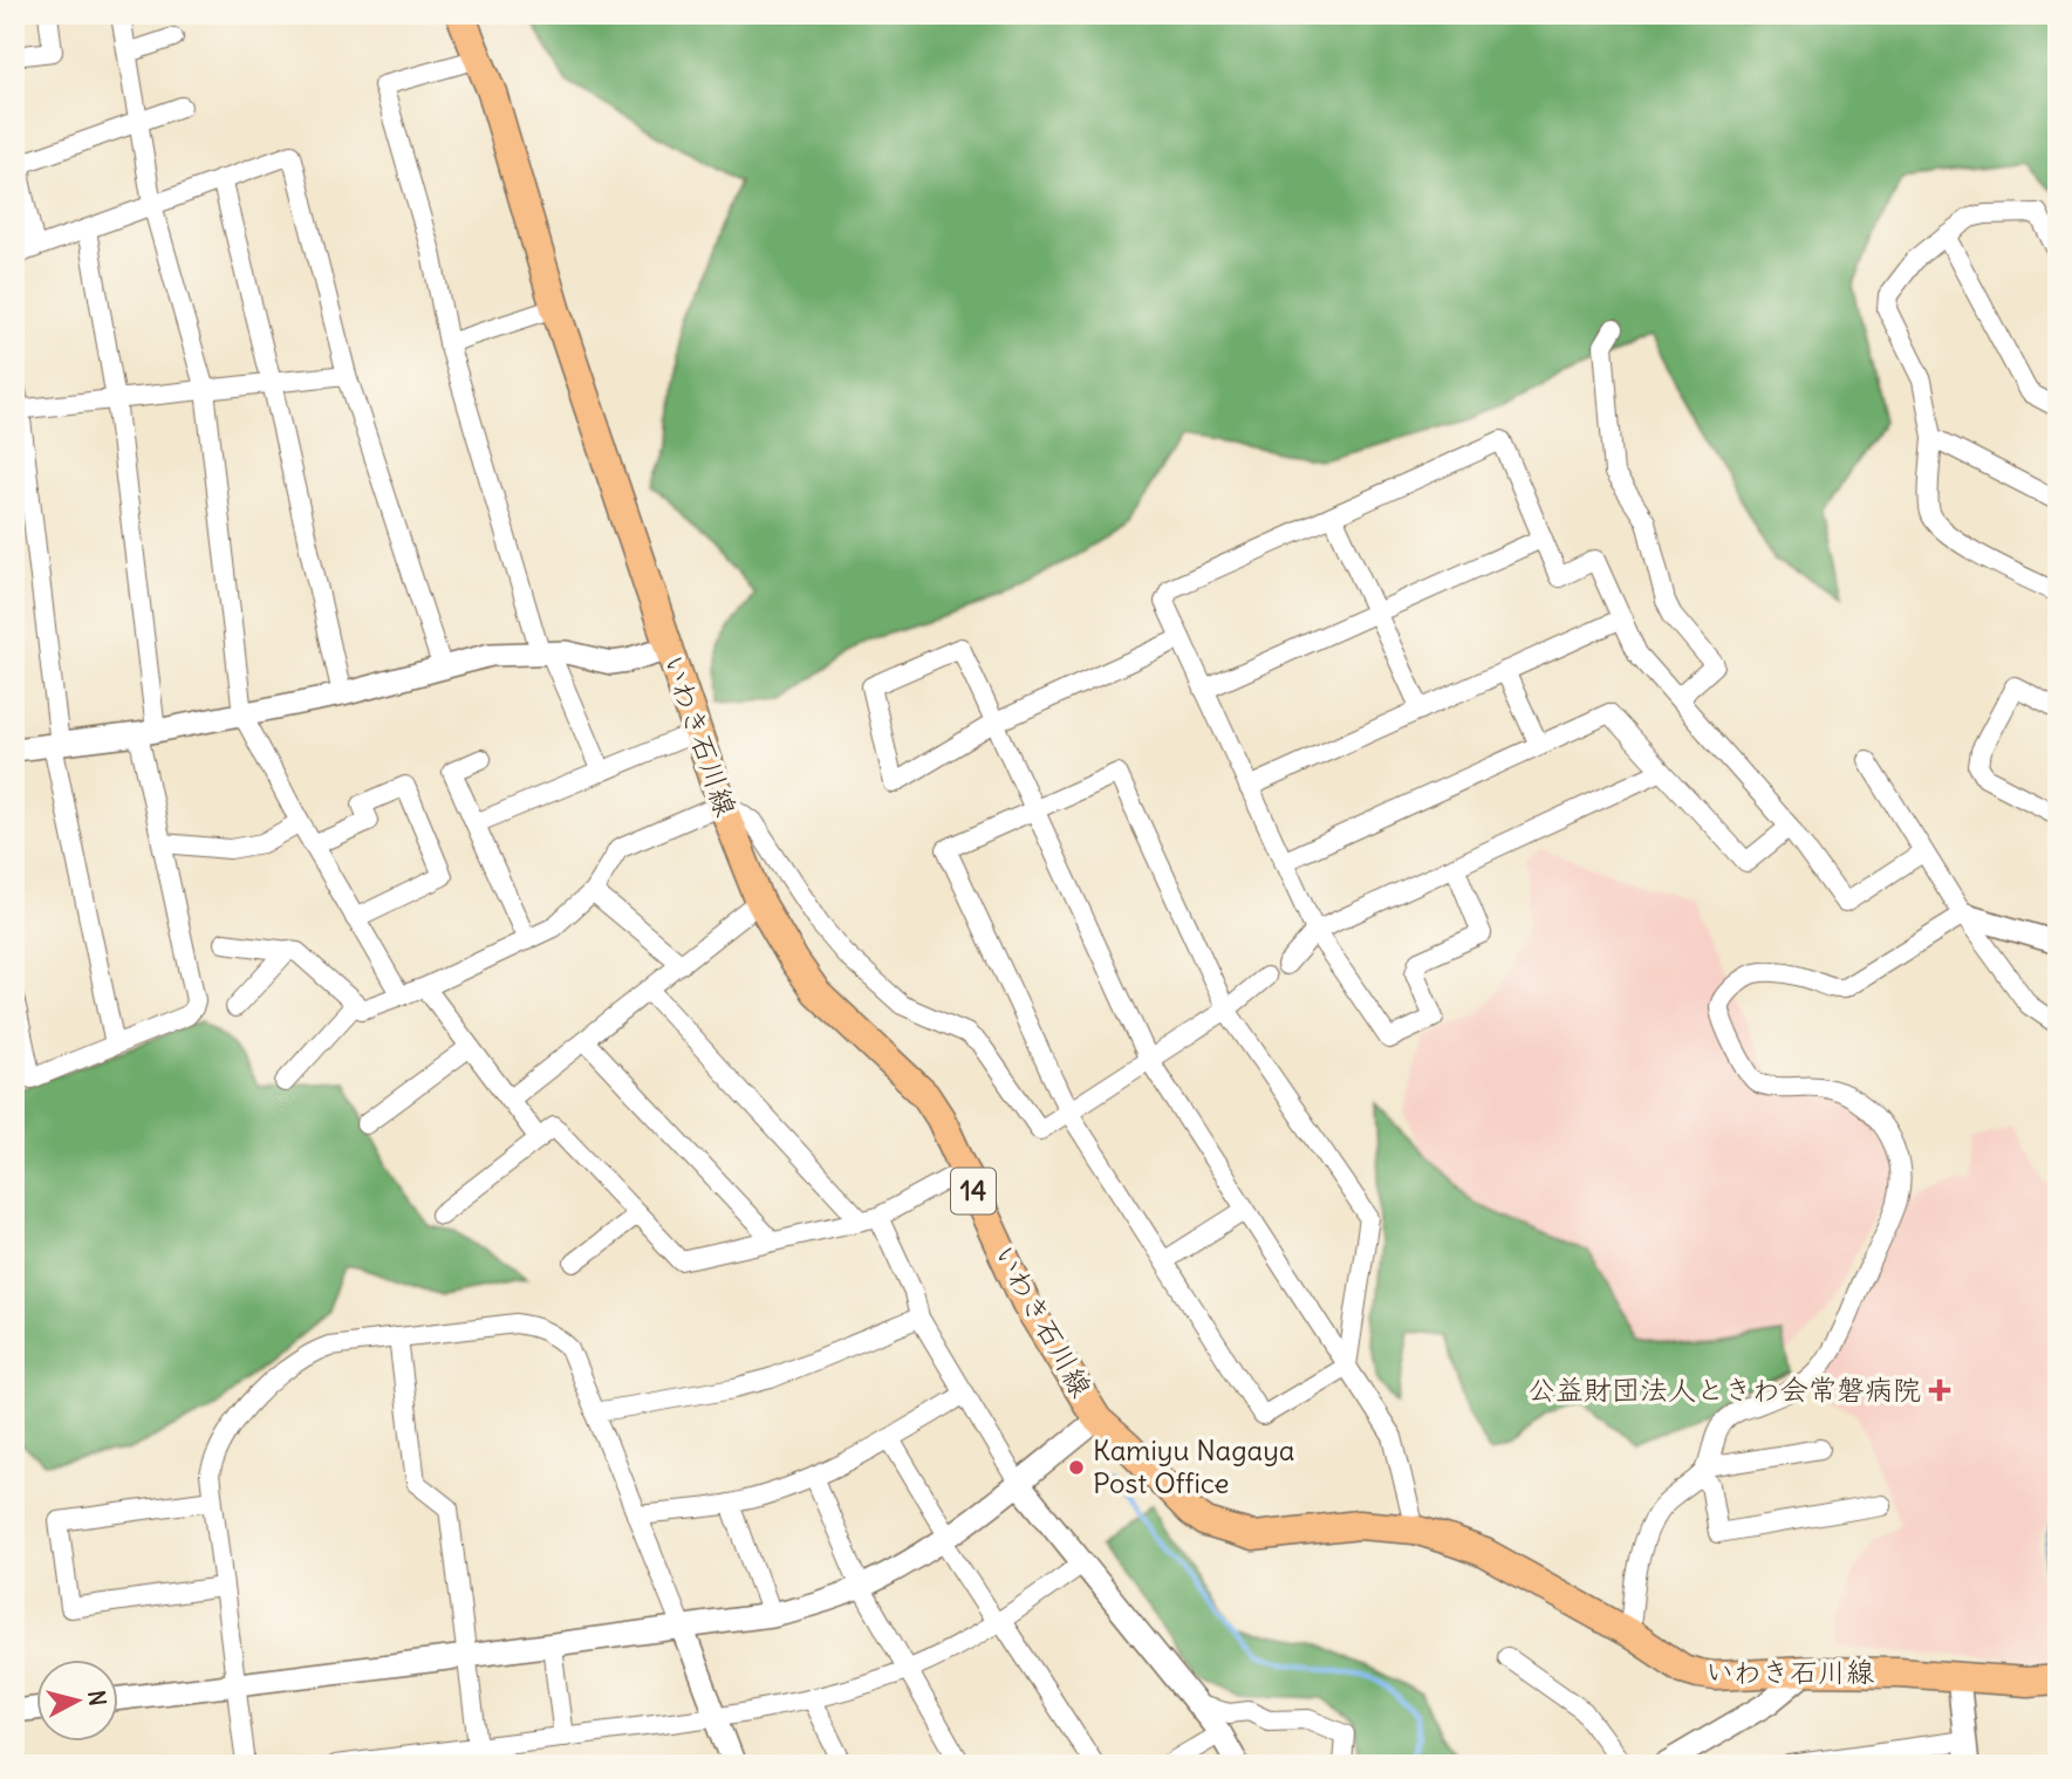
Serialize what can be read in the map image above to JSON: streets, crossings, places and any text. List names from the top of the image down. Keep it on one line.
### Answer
{"streets":{"main road":["いわき石川線","14"]},"places":{"health":["公益財団法人ときわ会常磐病院"],"other":["Kamiyu Nagaya Post Office"]},"north":"right"}
